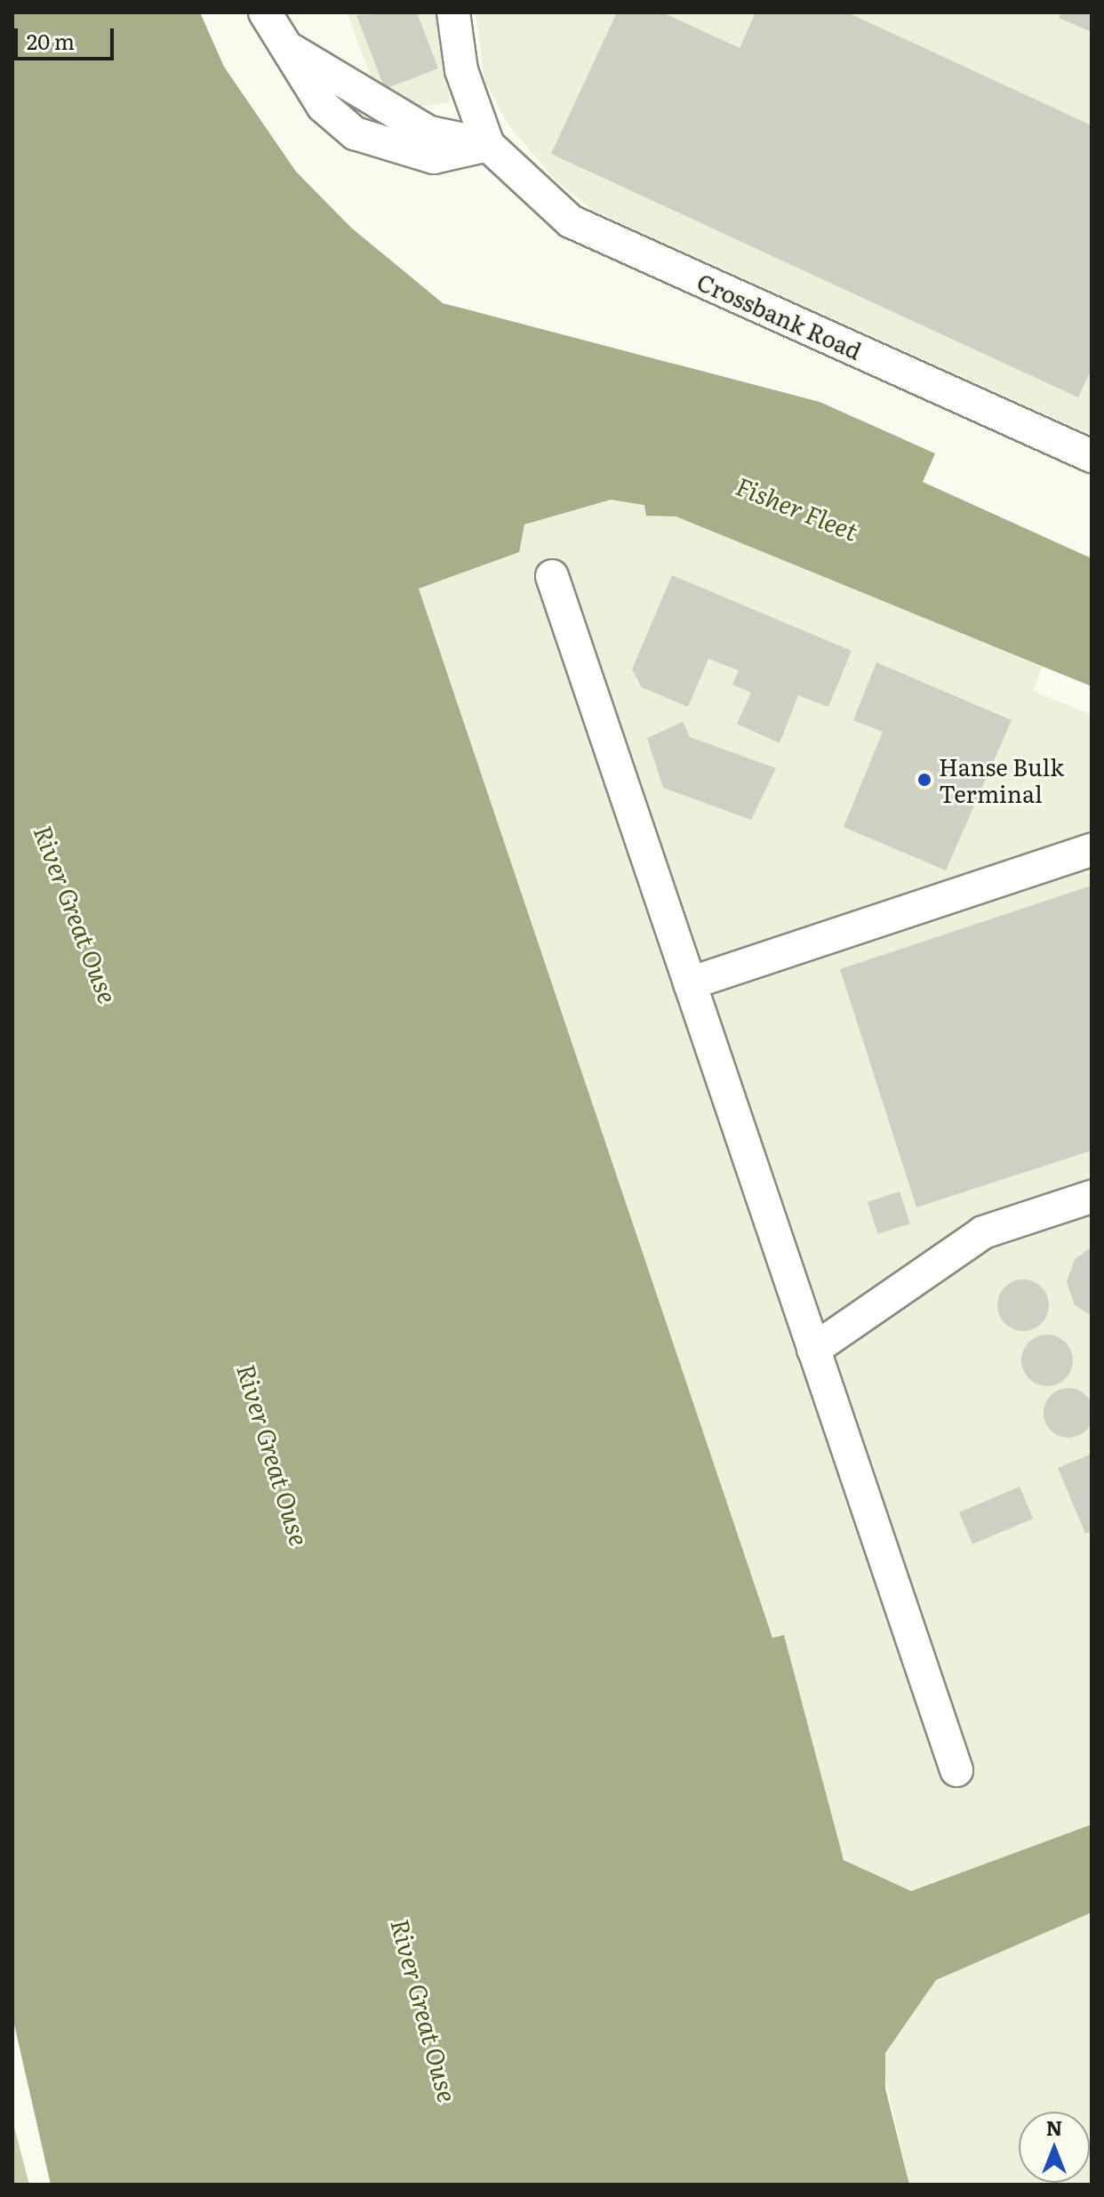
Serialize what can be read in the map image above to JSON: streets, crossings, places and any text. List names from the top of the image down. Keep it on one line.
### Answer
{"streets":{"street":["Crossbank Road"]},"water":["Fisher Fleet","River Great Ouse"],"places":["Hanse Bulk Terminal"],"scale_bar":"20 m","north":"top"}
